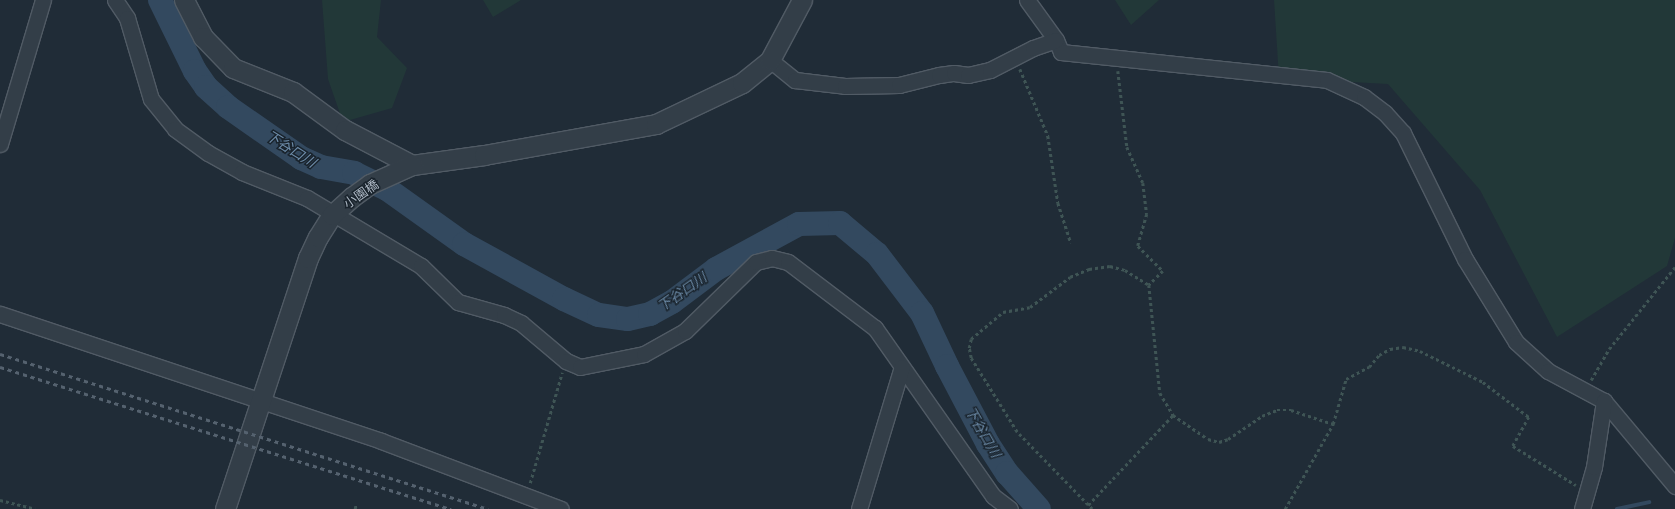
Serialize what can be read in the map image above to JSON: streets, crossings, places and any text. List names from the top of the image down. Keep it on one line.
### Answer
{"streets":{"street":["小園橋"]},"water":["下谷口川"]}
